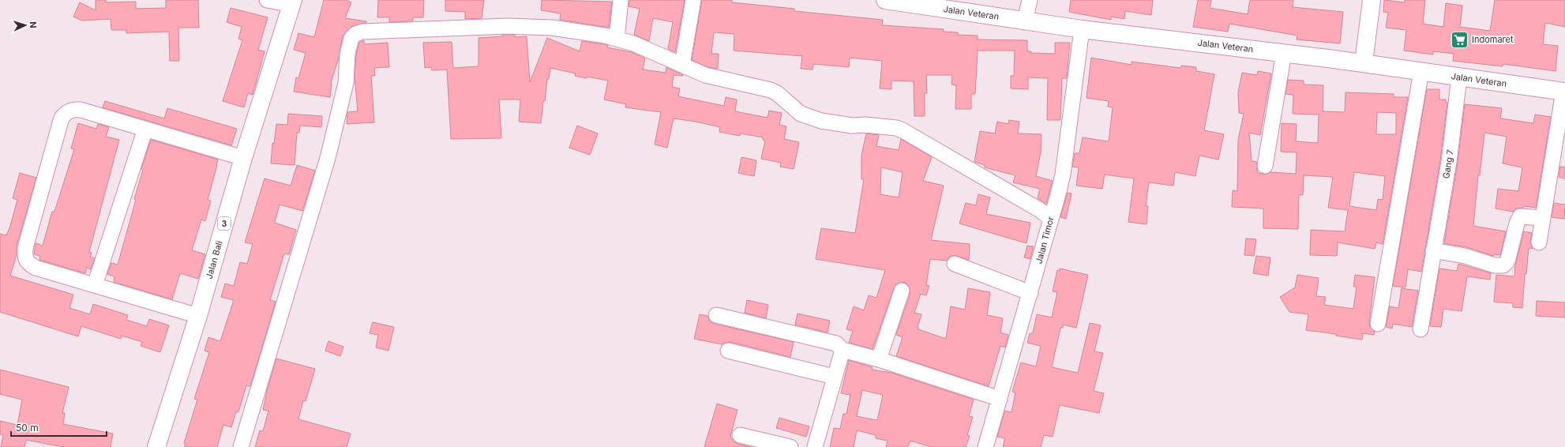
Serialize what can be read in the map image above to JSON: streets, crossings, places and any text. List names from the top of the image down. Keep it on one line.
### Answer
{"streets":{"main road":["Jalan Veteran","3","Jalan Bali"],"street":["Gang 7","Jalan Timor"]},"crossings":[["Jalan Veteran","Gang 7"],["Jalan Veteran","Jalan Timor"]],"places":{"supermarket":["Indomaret"]},"scale_bar":"50 m","north":"right"}
